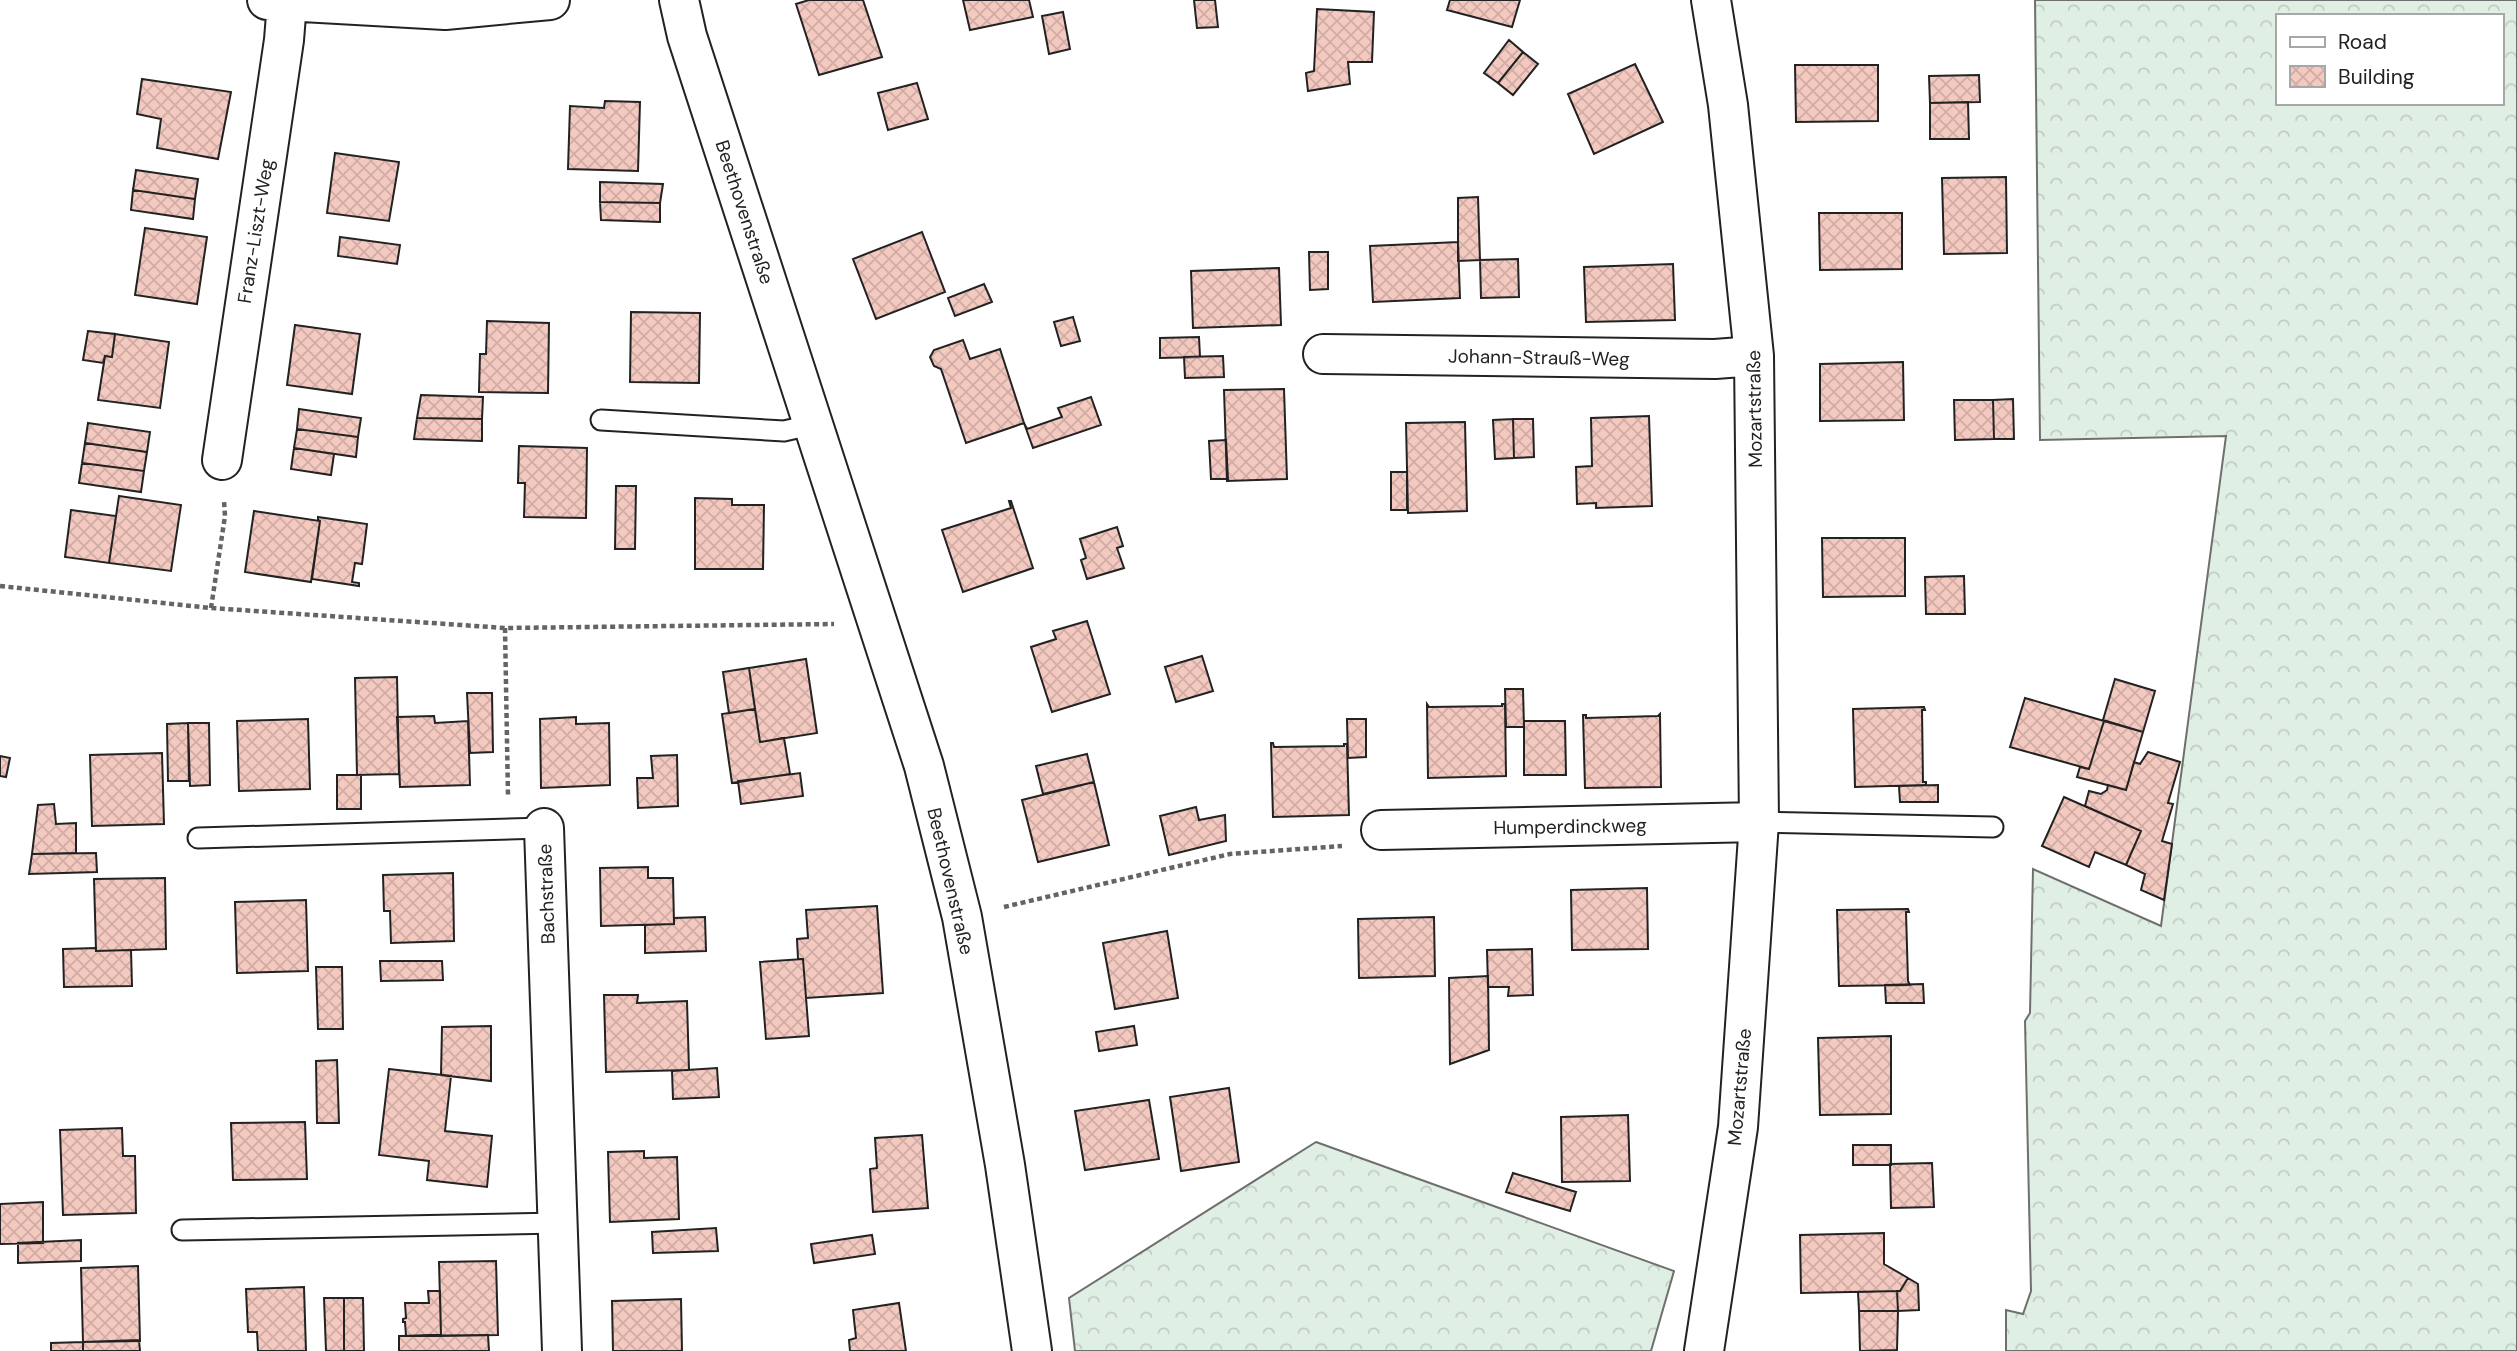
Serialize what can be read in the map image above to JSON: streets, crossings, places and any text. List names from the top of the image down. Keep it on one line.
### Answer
{"streets":{"street":["Beethovenstraße","Franz-Liszt-Weg","Johann-Strauß-Weg","Mozartstraße","Humperdinckweg","Bachstraße"]},"crossings":[["Johann-Strauß-Weg","Mozartstraße"],["Mozartstraße","Humperdinckweg"]],"legend":["Road","Building"]}
